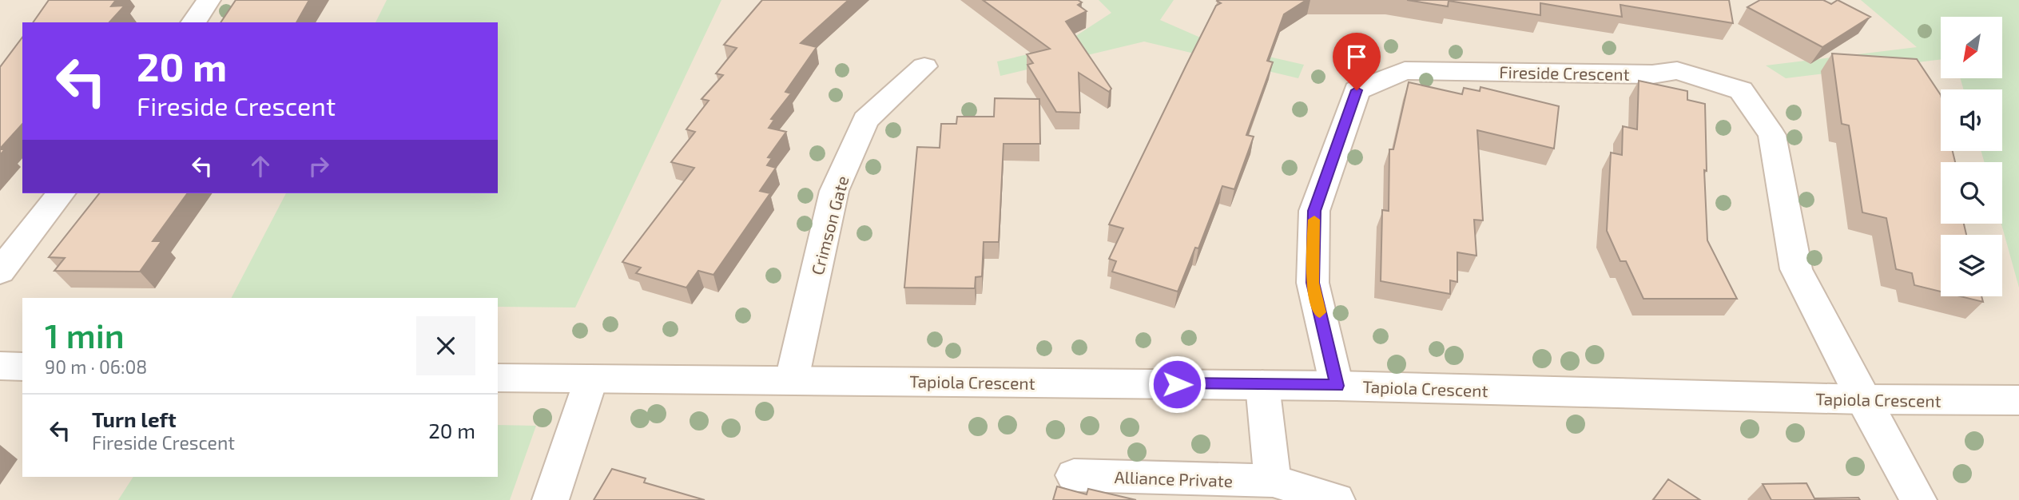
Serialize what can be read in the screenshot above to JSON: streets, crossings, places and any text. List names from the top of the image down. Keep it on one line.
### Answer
{"streets":{"street":["Fireside Crescent","Crimson Gate","Tapiola Crescent","Alliance Private"]},"crossings":[["Fireside Crescent","Tapiola Crescent"],["Crimson Gate","Tapiola Crescent"]],"north":"bottom left","page":{"turn":["20 m","Fireside Crescent"],"heading":["1 min","90 m · 06:08"],"list":[{"name":"Turn left","note":"Fireside Crescent","value":"20 m"}]}}
